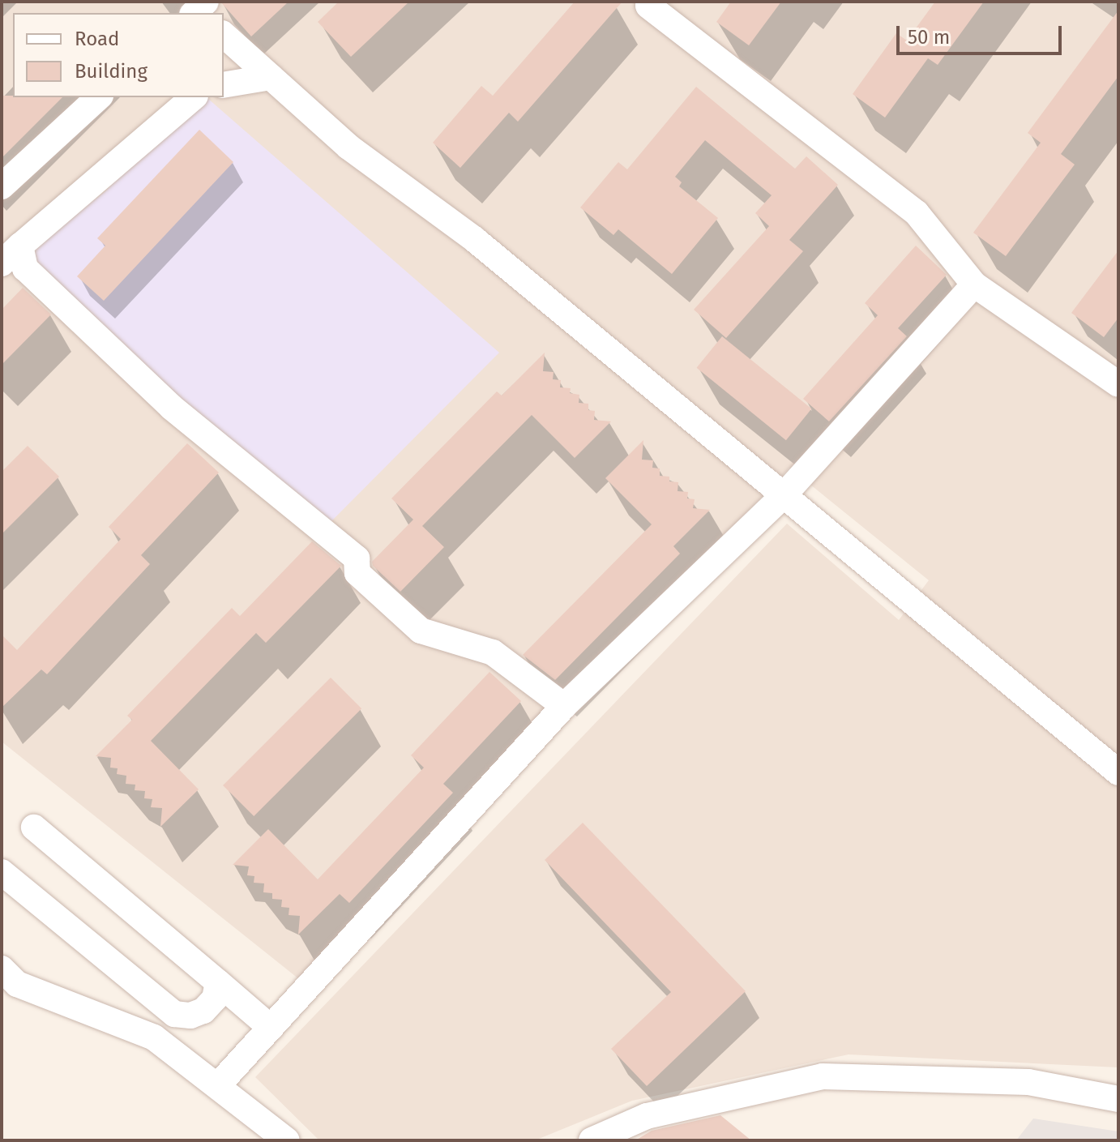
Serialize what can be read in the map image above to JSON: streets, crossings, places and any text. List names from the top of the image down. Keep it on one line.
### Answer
{"legend":["Road","Building"],"scale_bar":"50 m"}
